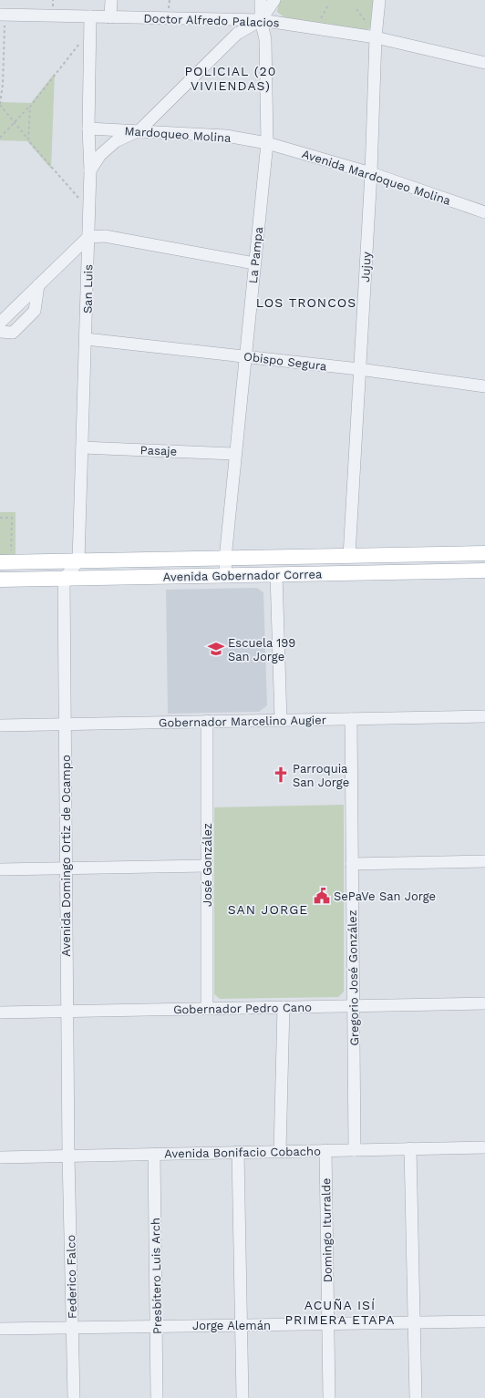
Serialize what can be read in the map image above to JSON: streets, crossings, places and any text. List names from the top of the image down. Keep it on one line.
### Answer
{"streets":{"main road":["Avenida Gobernador Correa"],"street":["Doctor Alfredo Palacios","Mardoqueo Molina","Avenida Mardoqueo Molina","La Pampa","Jujuy","San Luis","Obispo Segura","Pasaje","Gobernador Marcelino Augier","Avenida Domingo Ortiz de Ocampo","José González","Gregorio José González","Gobernador Pedro Cano","Avenida Bonifacio Cobacho","Domingo Iturralde","Presbítero Luis Arch","Federico Falco","Jorge Alemán"]},"crossings":[["Doctor Alfredo Palacios","La Pampa"],["Doctor Alfredo Palacios","Jujuy"],["Doctor Alfredo Palacios","San Luis"],["Mardoqueo Molina","Avenida Mardoqueo Molina"],["Mardoqueo Molina","La Pampa"],["Mardoqueo Molina","San Luis"],["Avenida Mardoqueo Molina","La Pampa"],["Avenida Mardoqueo Molina","Jujuy"],["La Pampa","Obispo Segura"],["La Pampa","Pasaje"],["La Pampa","Avenida Gobernador Correa"],["Jujuy","Obispo Segura"],["Jujuy","Avenida Gobernador Correa"],["San Luis","Obispo Segura"],["San Luis","Pasaje"],["San Luis","Avenida Gobernador Correa"],["Avenida Gobernador Correa","Avenida Domingo Ortiz de Ocampo"],["Gobernador Marcelino Augier","Avenida Domingo Ortiz de Ocampo"],["Gobernador Marcelino Augier","José González"],["Gobernador Marcelino Augier","Gregorio José González"],["Avenida Domingo Ortiz de Ocampo","Gobernador Pedro Cano"],["Avenida Domingo Ortiz de Ocampo","Avenida Bonifacio Cobacho"],["Avenida Domingo Ortiz de Ocampo","Federico Falco"],["José González","Gobernador Pedro Cano"],["Gregorio José González","Gobernador Pedro Cano"],["Gregorio José González","Avenida Bonifacio Cobacho"],["Avenida Bonifacio Cobacho","Domingo Iturralde"],["Avenida Bonifacio Cobacho","Presbítero Luis Arch"],["Avenida Bonifacio Cobacho","Federico Falco"],["Domingo Iturralde","Jorge Alemán"],["Presbítero Luis Arch","Jorge Alemán"],["Federico Falco","Jorge Alemán"]],"districts":["POLICIAL (20 VIVIENDAS)","LOS TRONCOS","SAN JORGE","ACUÑA ISÍ PRIMERA ETAPA"],"places":{"school or university":["Escuela 199 San Jorge"],"church":["Parroquia San Jorge"],"public building":["SePaVe San Jorge"]}}
